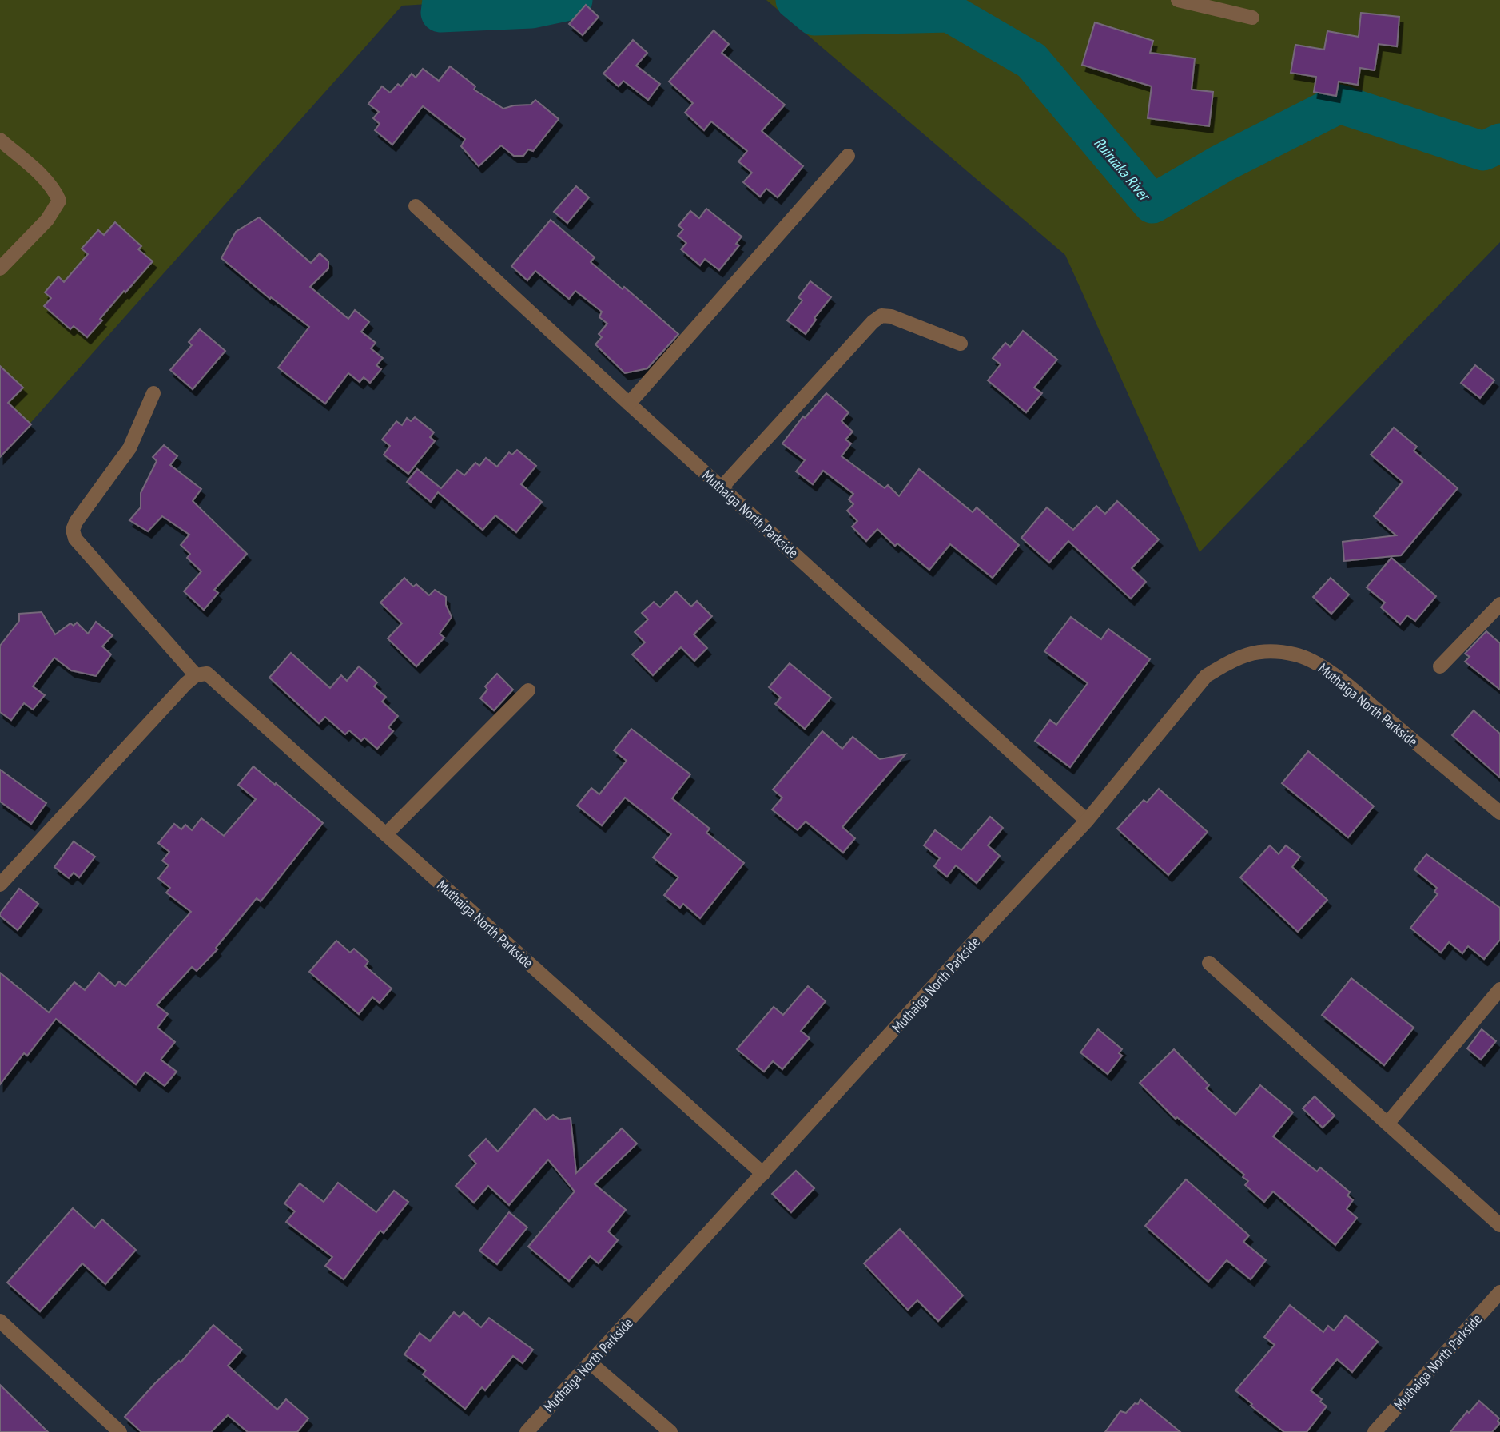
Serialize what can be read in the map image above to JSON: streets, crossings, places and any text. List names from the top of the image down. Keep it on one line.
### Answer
{"streets":{"street":["Muthaiga North Parkside"]},"water":["Ruiruaka River"]}
